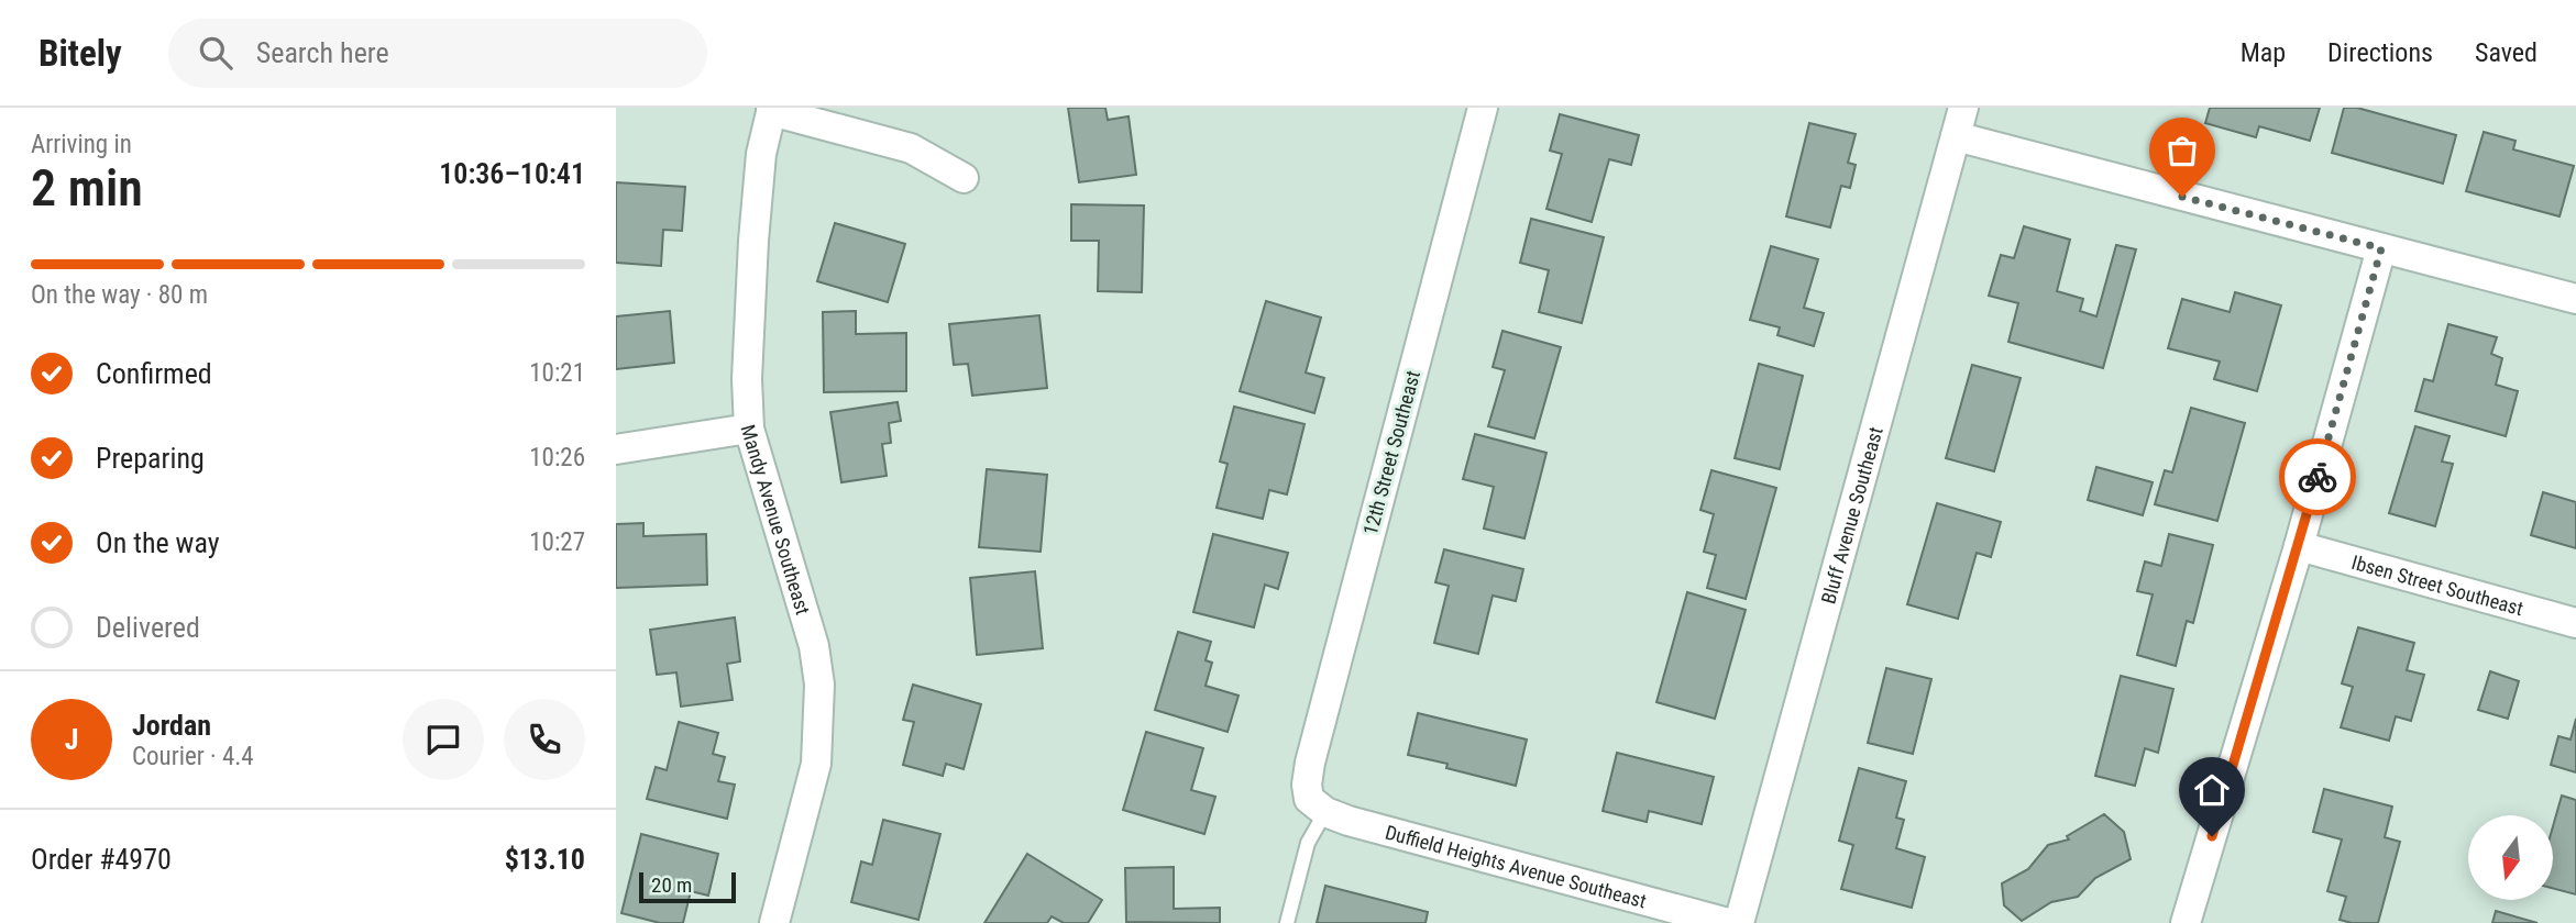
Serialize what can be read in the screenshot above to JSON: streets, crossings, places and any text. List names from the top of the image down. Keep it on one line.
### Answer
{"streets":{"street":["12th Street Southeast","Bluff Avenue Southeast","Mandy Avenue Southeast","Ibsen Street Southeast","Duffield Heights Avenue Southeast"]},"crossings":[["12th Street Southeast","Duffield Heights Avenue Southeast"]],"scale_bar":"20 m","north":"bottom","page":{"header":"Bitely","search":"Search here","nav":["Map","Directions","Saved"],"heading":["2 min","Arriving in","10:36–10:41"],"panel":["Jordan","Courier · 4.4","Order #4970","$13.10"],"bar":"On the way · 80 m","list":[["Confirmed","10:21"],["Preparing","10:26"],["On the way","10:27"],"Delivered"],"round":"J","scale":"20 m"}}
